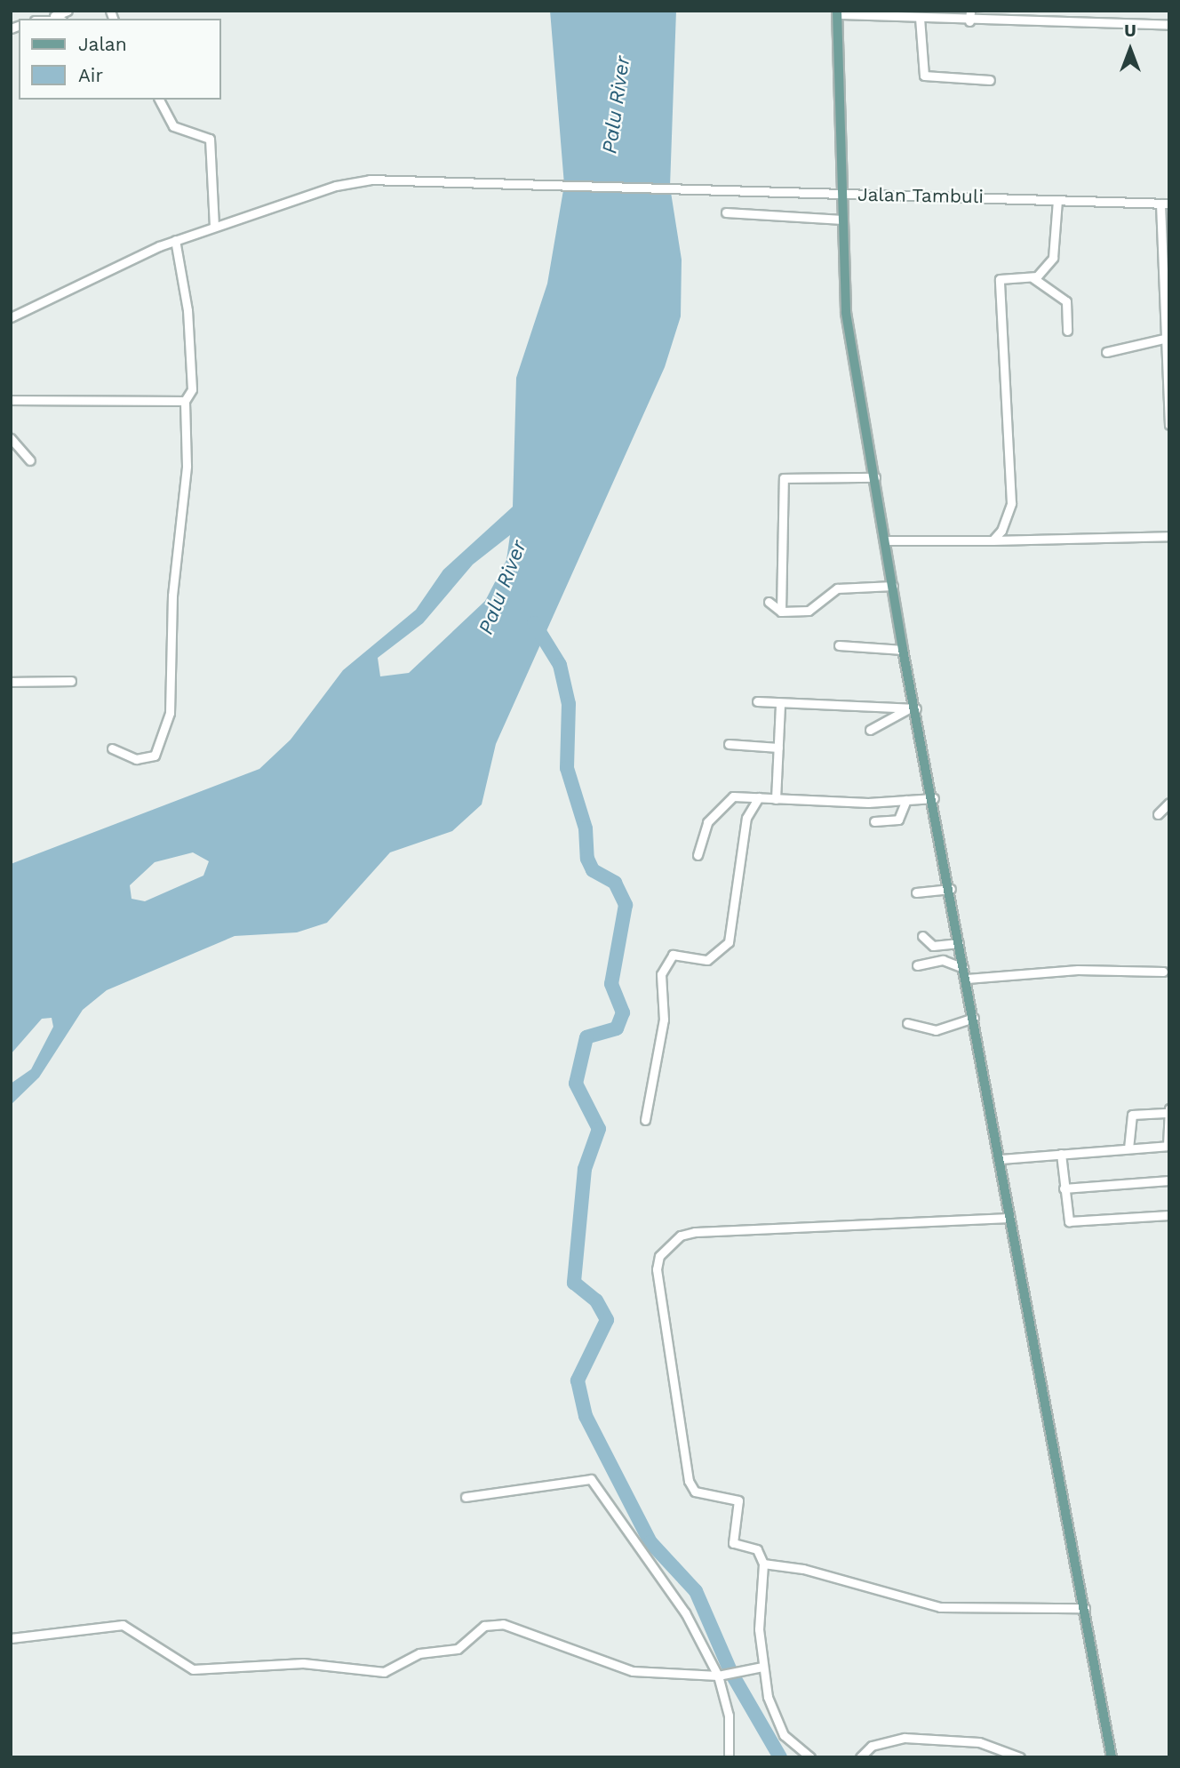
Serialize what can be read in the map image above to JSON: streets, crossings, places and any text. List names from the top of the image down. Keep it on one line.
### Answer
{"streets":{"street":["Jalan Tambuli"]},"water":["Palu River"],"legend":["Jalan","Air"],"north":"top"}
